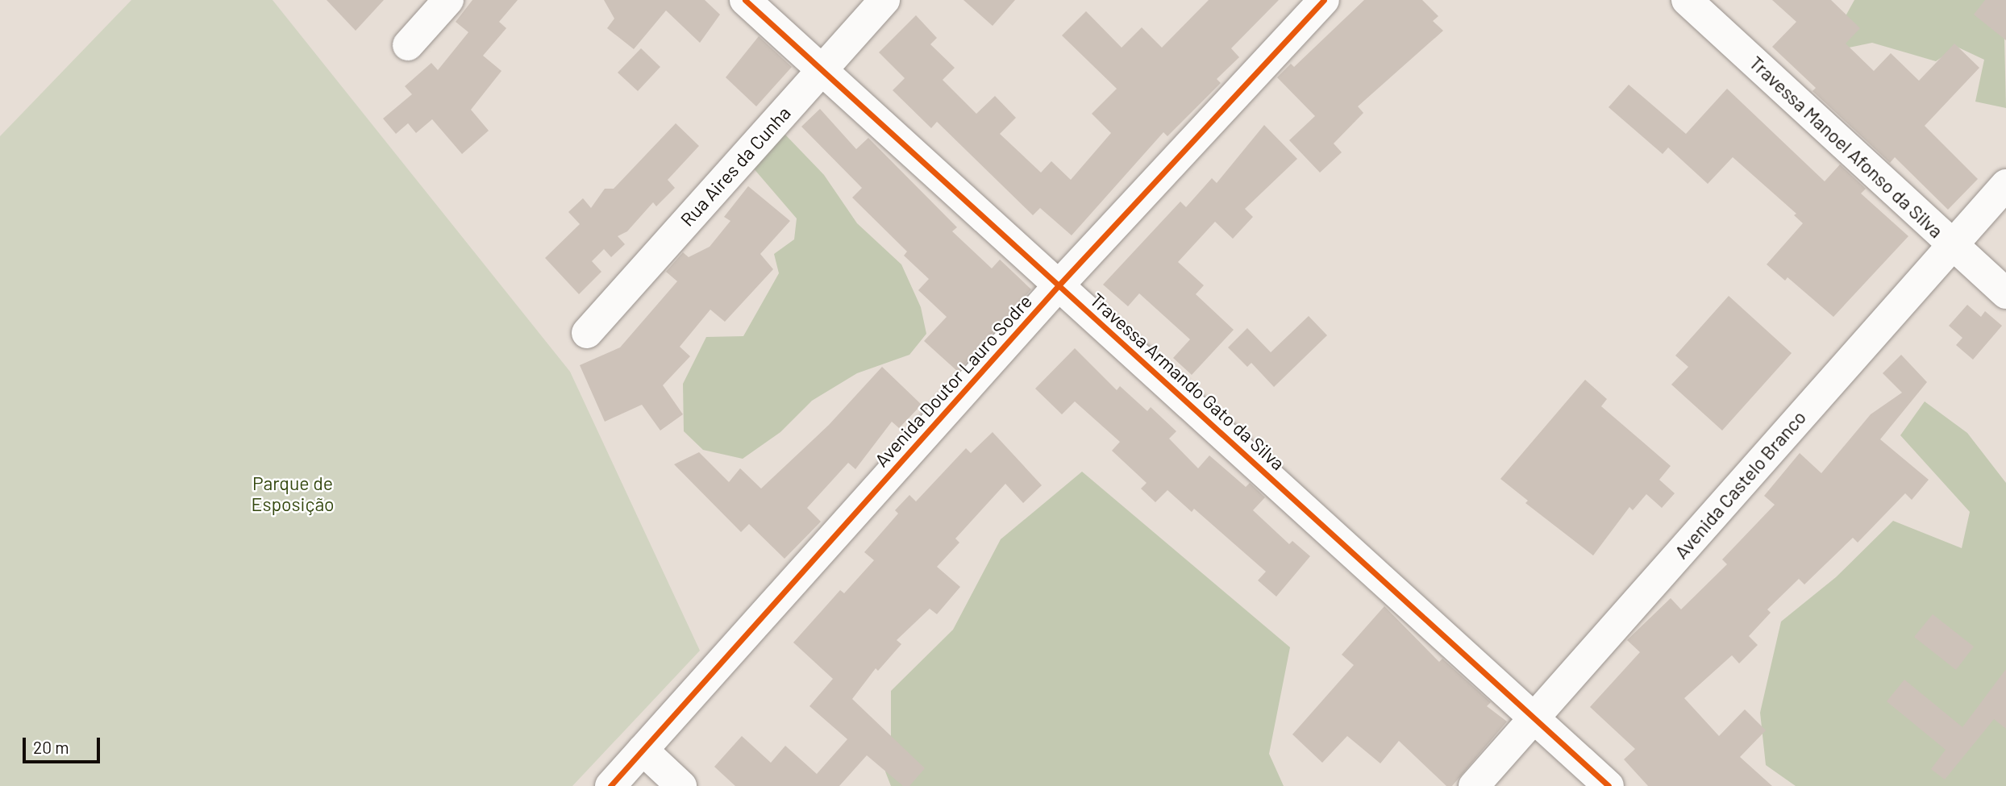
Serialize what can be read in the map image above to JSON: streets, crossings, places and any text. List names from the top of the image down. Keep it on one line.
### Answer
{"streets":{"street":["Travessa Manoel Afonso da Silva","Rua Aires da Cunha","Avenida Doutor Lauro Sodre","Travessa Armando Gato da Silva","Avenida Castelo Branco"]},"crossings":[["Travessa Manoel Afonso da Silva","Avenida Castelo Branco"],["Rua Aires da Cunha","Travessa Armando Gato da Silva"],["Avenida Doutor Lauro Sodre","Travessa Armando Gato da Silva"],["Travessa Armando Gato da Silva","Avenida Castelo Branco"]],"parks":["Parque de Esposição"],"scale_bar":"20 m"}
